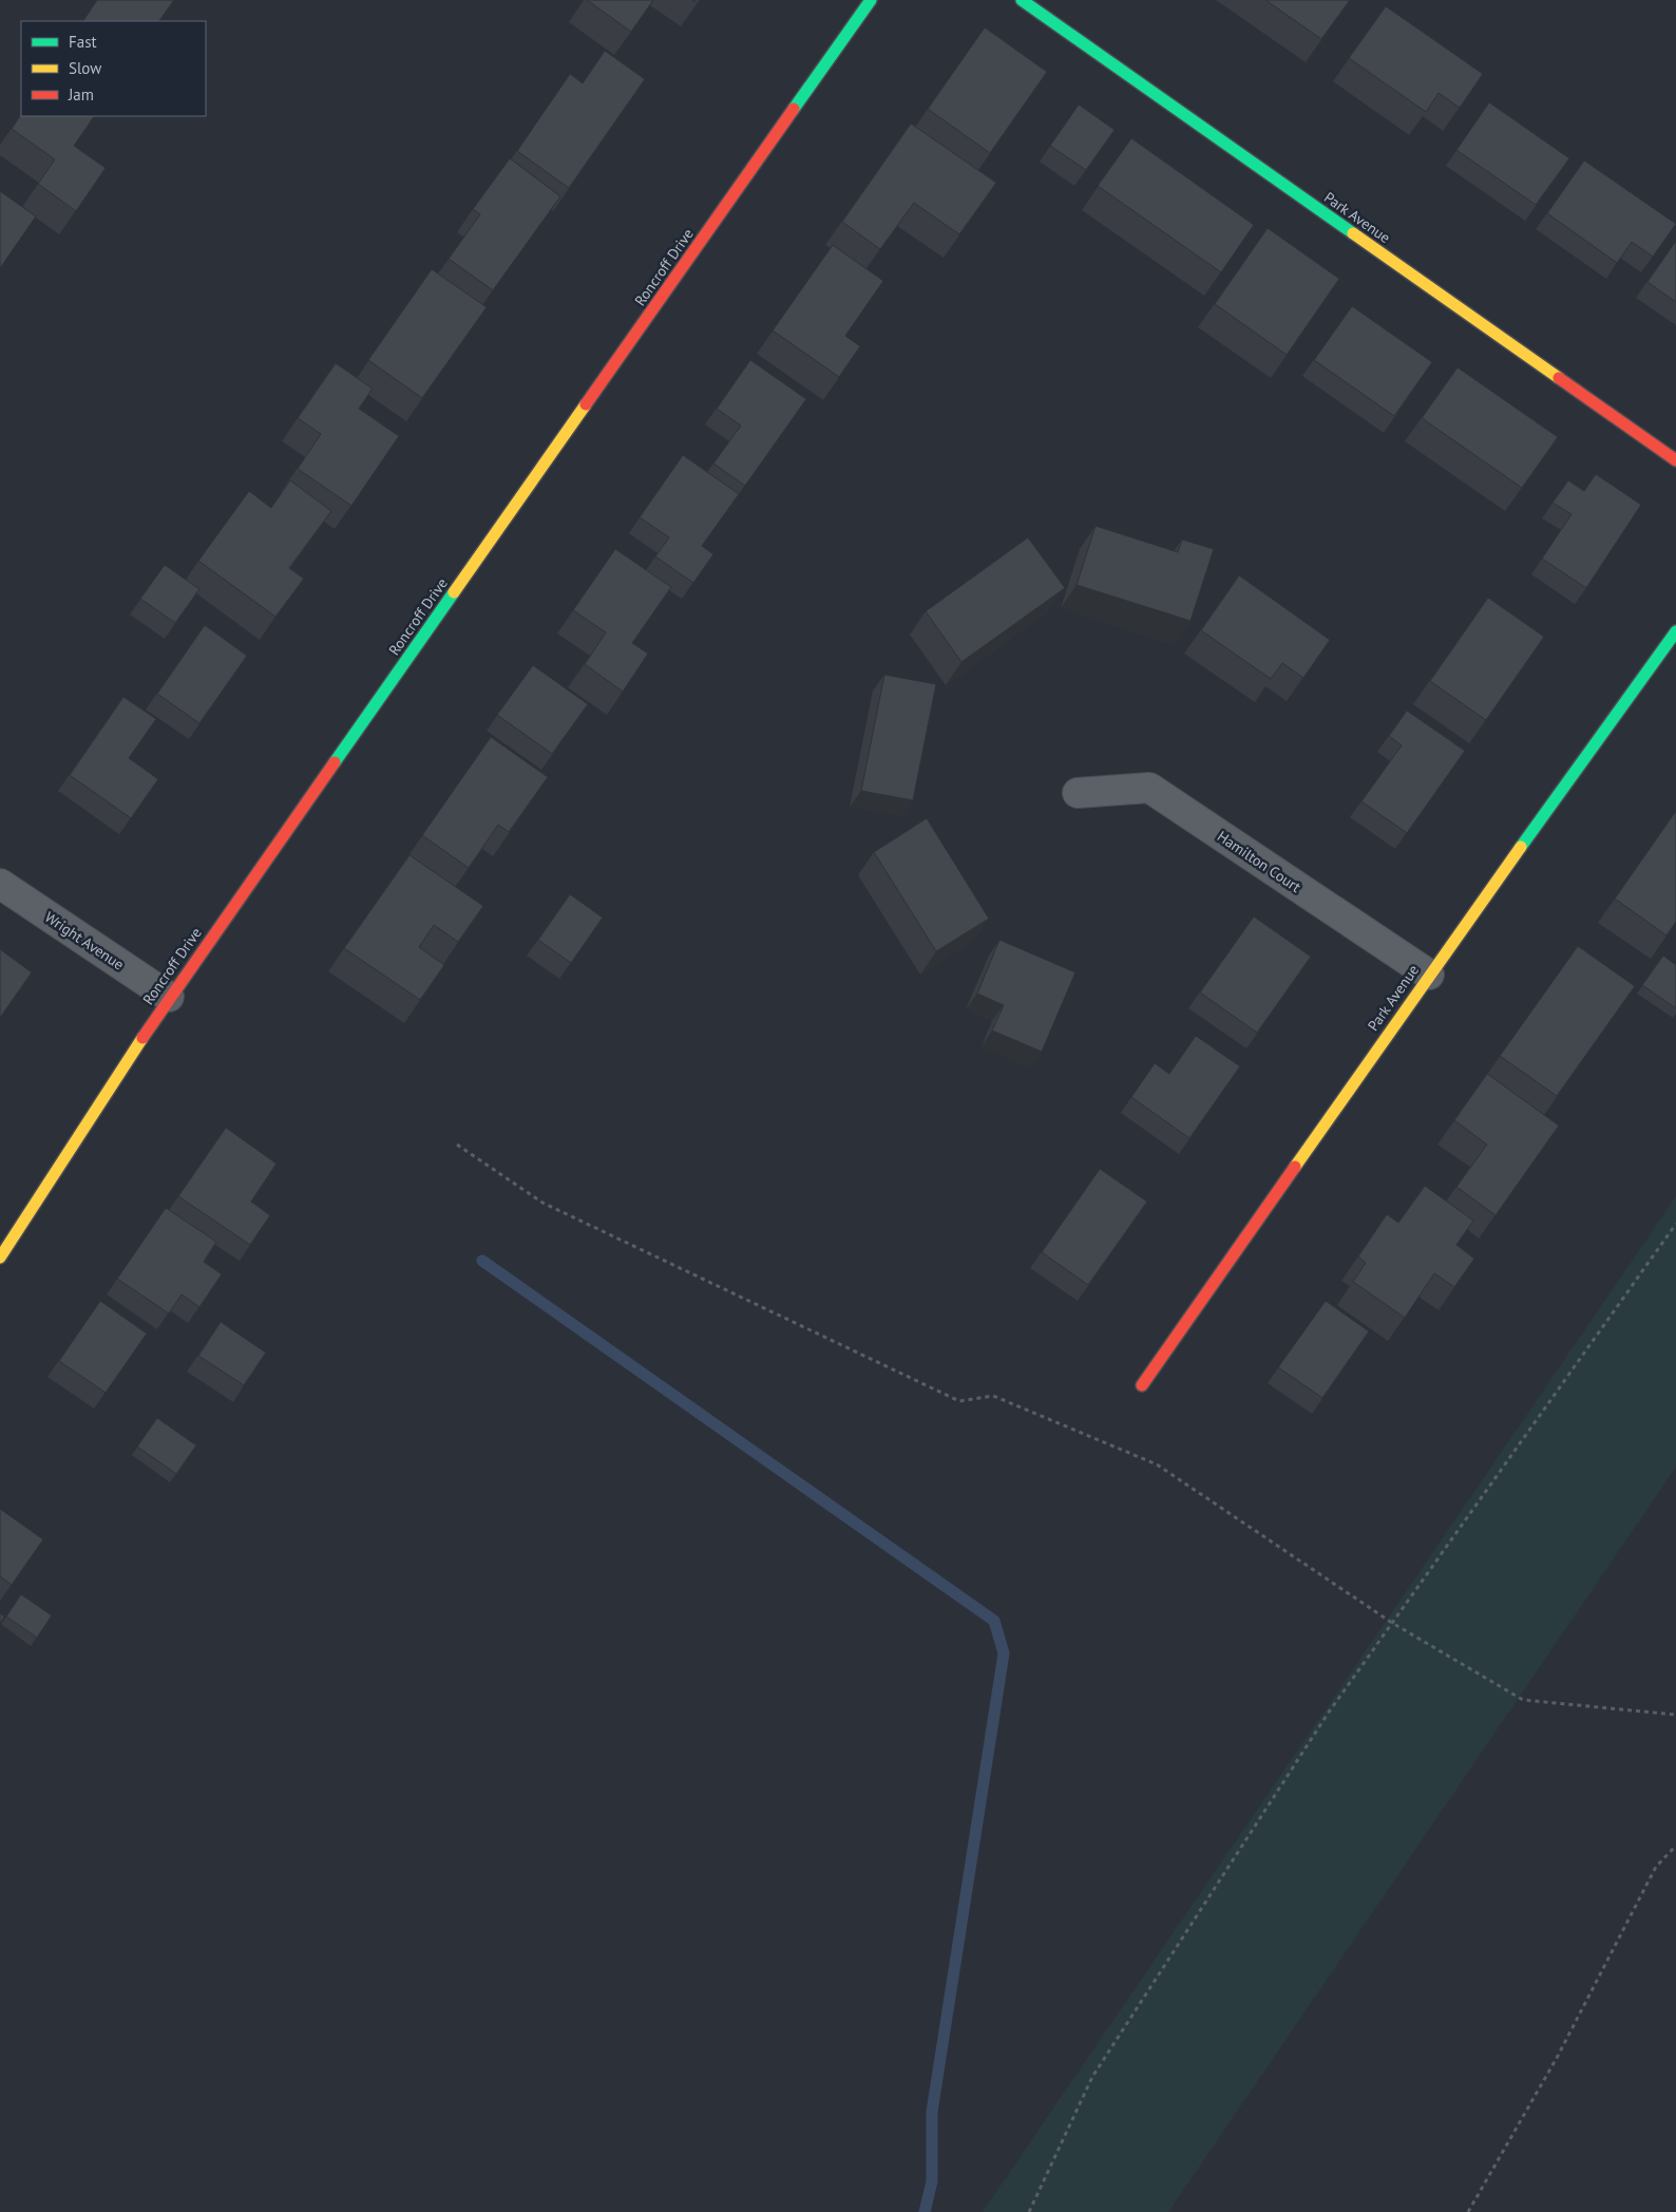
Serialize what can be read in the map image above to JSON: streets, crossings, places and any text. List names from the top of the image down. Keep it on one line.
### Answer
{"streets":{"street":["Park Avenue","Roncroff Drive","Hamilton Court","Wright Avenue"]},"crossings":[["Park Avenue","Hamilton Court"],["Roncroff Drive","Wright Avenue"]],"legend":["Fast","Slow","Jam"]}
